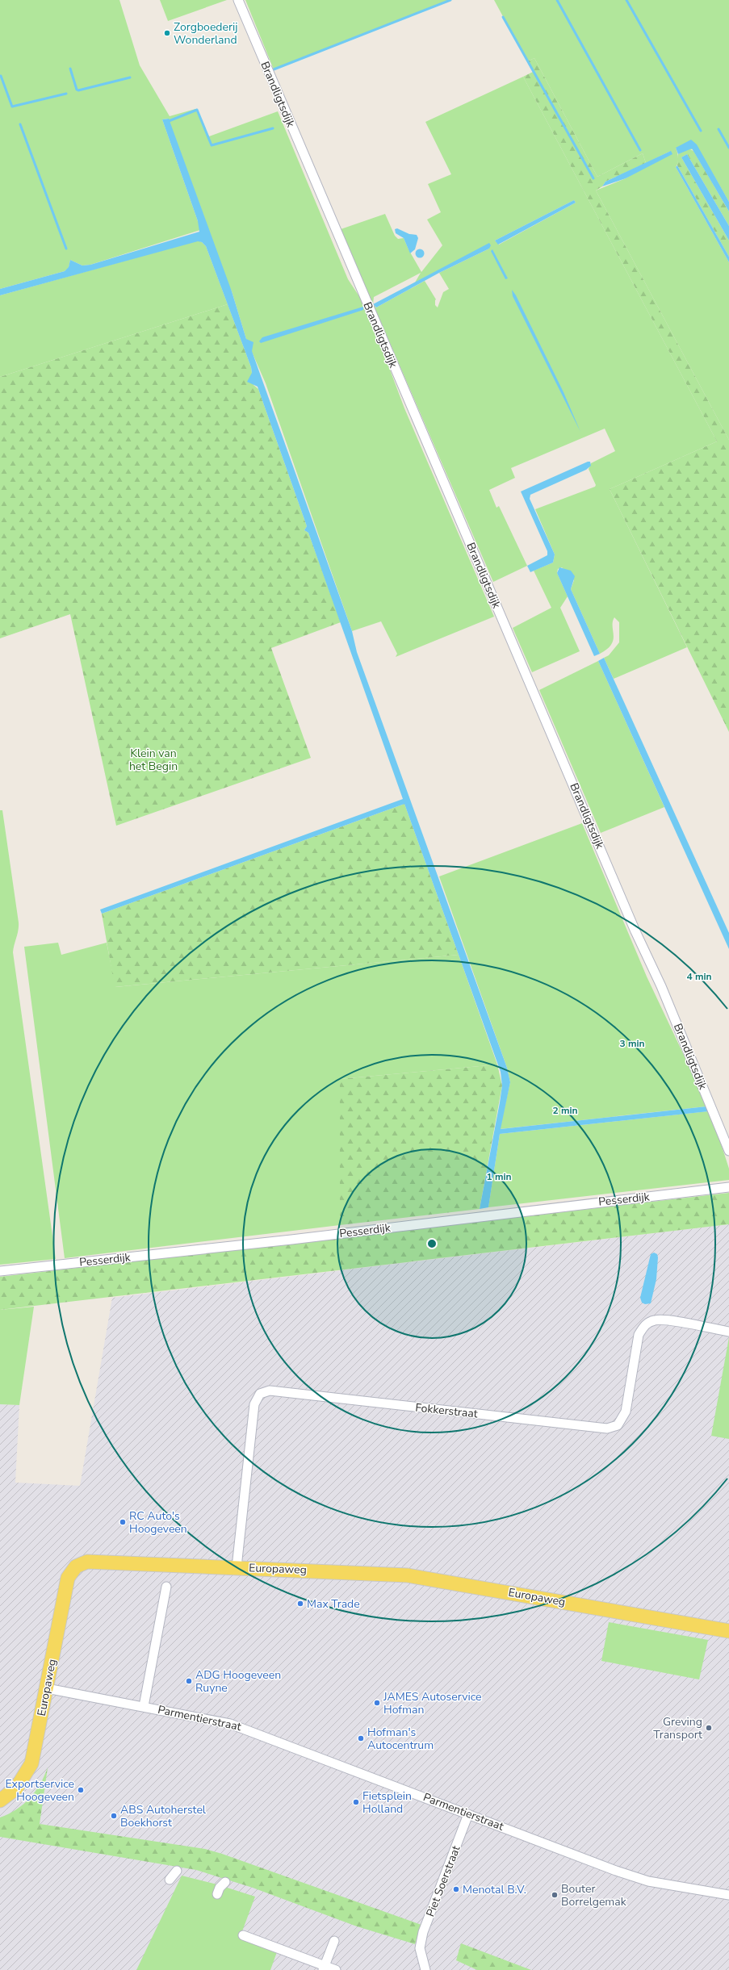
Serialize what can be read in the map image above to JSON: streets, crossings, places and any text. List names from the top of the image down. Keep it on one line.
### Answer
{"streets":{"main road":["Europaweg"],"street":["Brandligtsdijk","Pesserdijk","Fokkerstraat","Parmentierstraat","Piet Soerstraat"]},"crossings":[["Fokkerstraat","Europaweg"],["Europaweg","Parmentierstraat"],["Parmentierstraat","Piet Soerstraat"]],"parks":["Klein van het Begin"],"places":["Zorgboederij Wonderland","RC Auto's Hoogeveen","Max Trade","ADG Hoogeveen Ruyne","JAMES Autoservice Hofman","Greving Transport","Hofman's Autocentrum","Exportservice Hoogeveen","Fietsplein Holland","ABS Autoherstel Boekhorst","Menotal B.V.","Bouter Borrelgemak"],"rings":["4 min","3 min","2 min","1 min"]}
